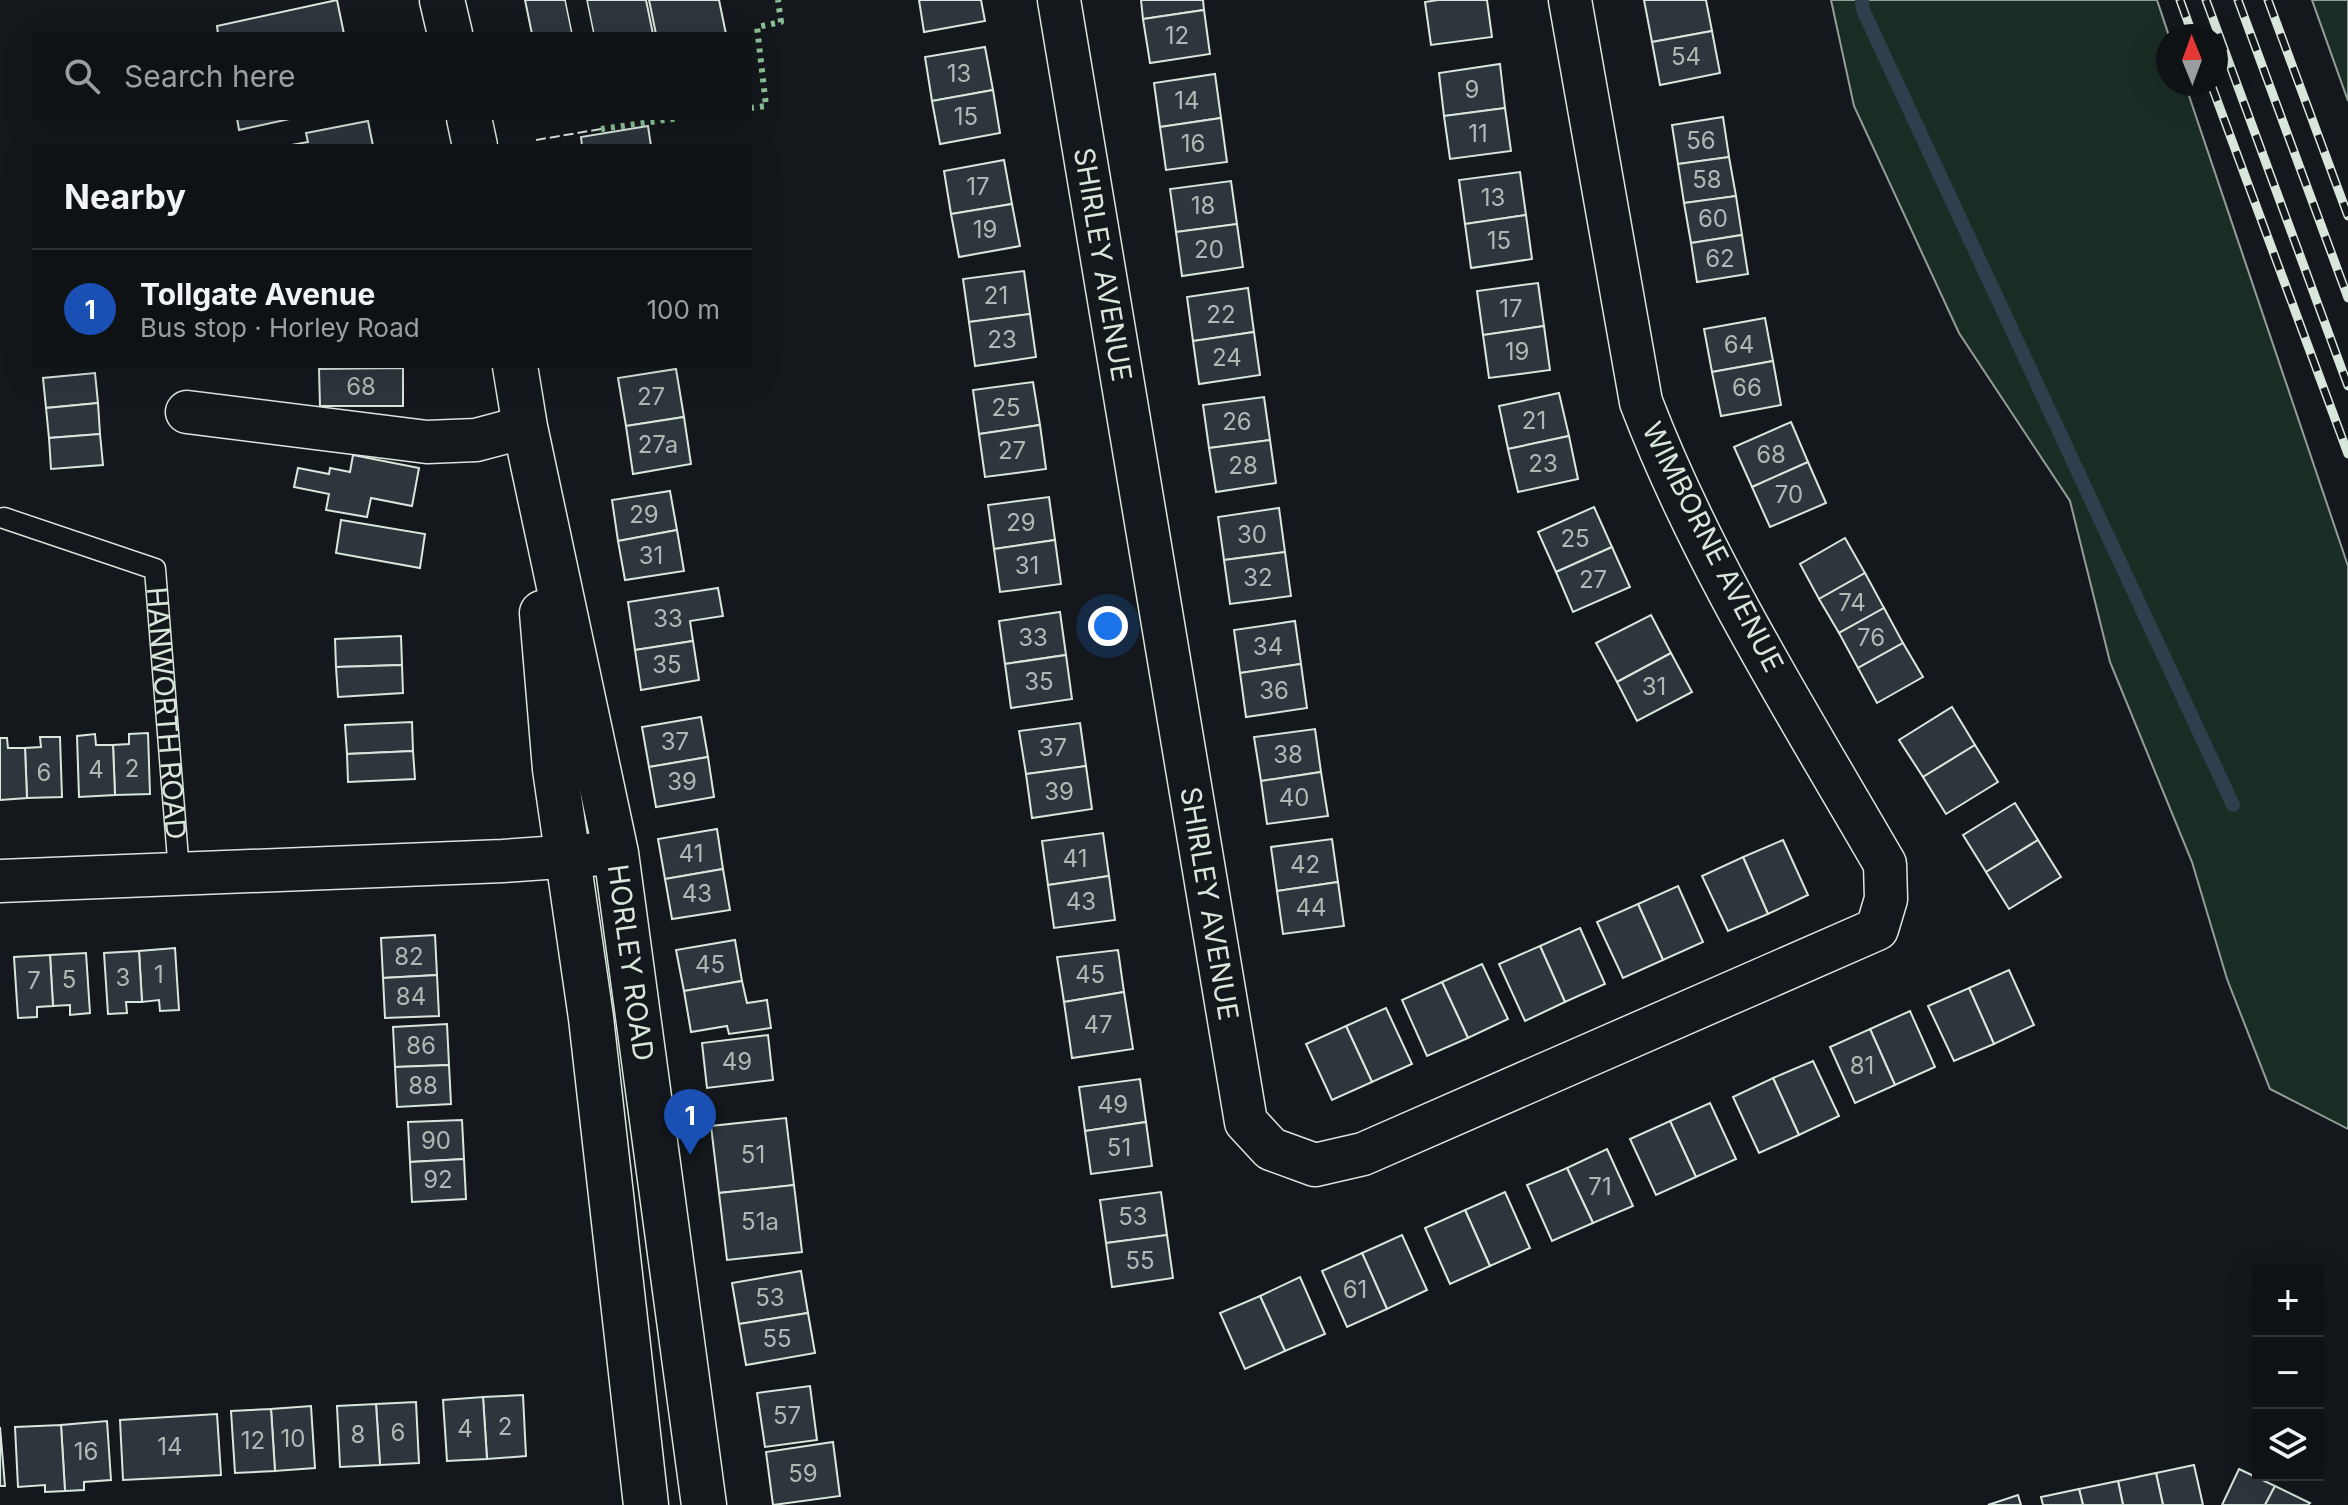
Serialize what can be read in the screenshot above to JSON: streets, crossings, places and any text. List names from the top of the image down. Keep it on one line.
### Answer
{"streets":{"main road":["HORLEY ROAD"],"street":["SHIRLEY AVENUE","WIMBORNE AVENUE","HANWORTH ROAD"]},"crossings":[["SHIRLEY AVENUE","WIMBORNE AVENUE"],["HANWORTH ROAD","HORLEY ROAD"]],"house_numbers":["12","54","13","9","14","15","11","56","16","58","17","13","18","60","19","15","20","62","21","17","22","23","64","19","24","68","66","27","25","21","26","27a","27","68","23","28","70","29","29","30","25","31","31","32","27","74","33","33","76","34","35","35","31","36","37","37","38","2","4","6","39","39","40","41","41","42","43","43","44","82","45","1","45","3","5","7","84","47","86","49","81","88","49","90","51","51","92","71","53","51a","55","61","53","55","57","2","4","6","8","10","12","14","16","59"],"north":"top","page":{"search":"Search here","heading":"Nearby","list":[{"mark":"1","name":"Tollgate Avenue","note":"Bus stop · Horley Road","value":"100 m"}],"pins":"1","map_buttons":["+","−"]}}
